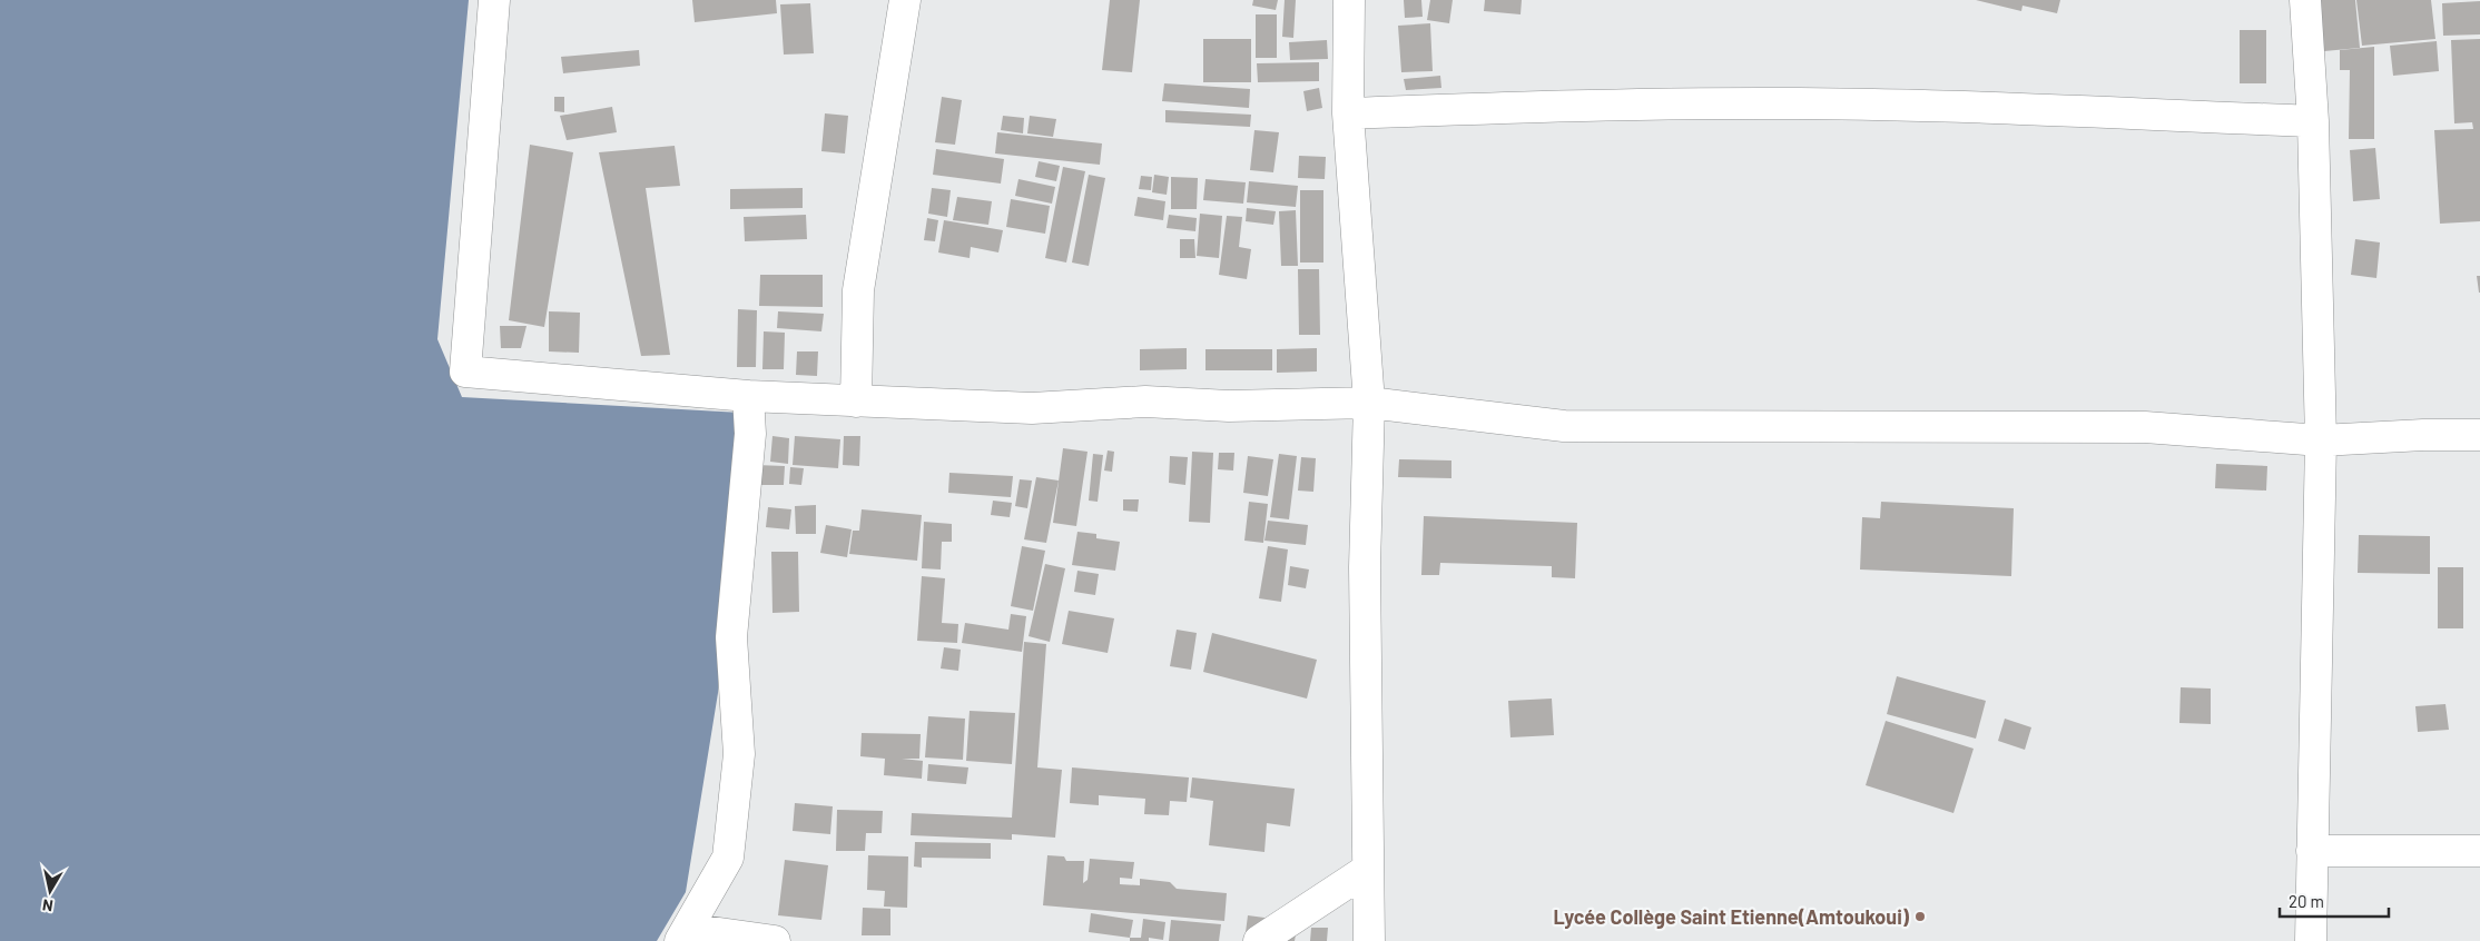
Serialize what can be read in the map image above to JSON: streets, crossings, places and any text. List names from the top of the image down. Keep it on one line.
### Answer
{"places":["Lycée Collège Saint Etienne(Amtoukoui)"],"scale_bar":"20 m","north":"bottom"}
